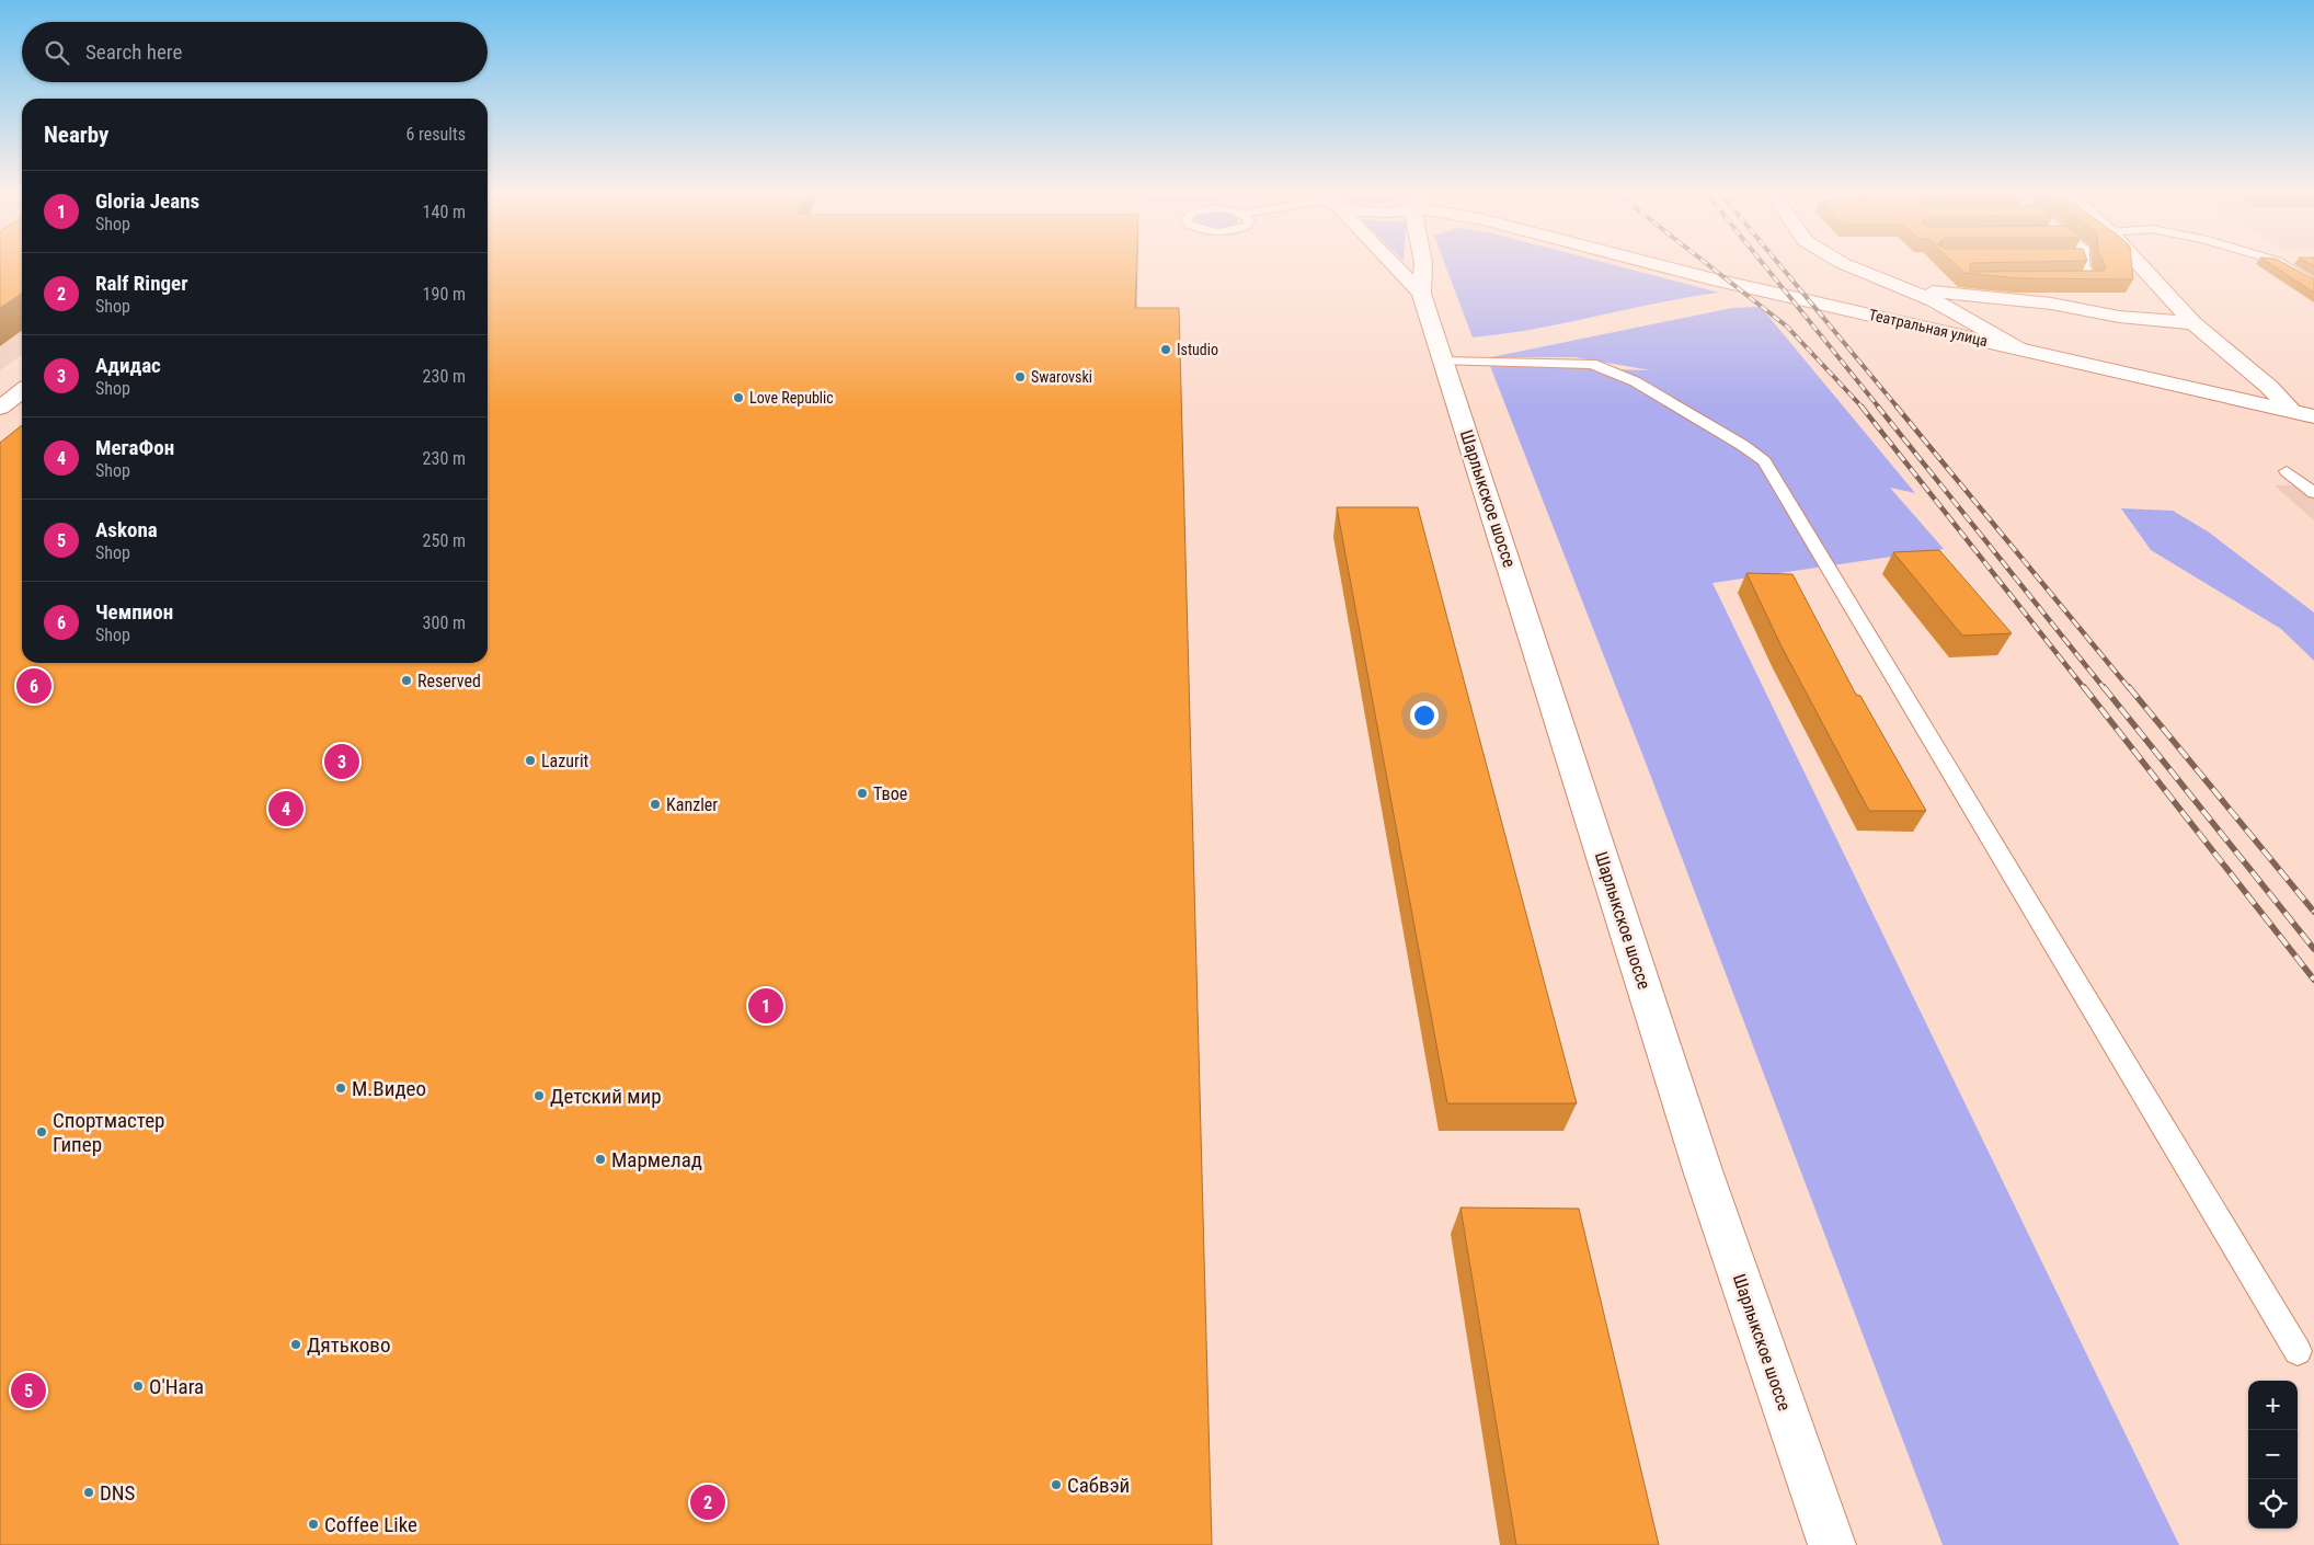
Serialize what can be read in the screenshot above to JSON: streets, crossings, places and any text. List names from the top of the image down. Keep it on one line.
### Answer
{"streets":{"street":["Театральная улица","Шарлыкское шоссе"]},"places":["Istudio","Swarovski","Love Republic","Reserved","Lazurit","Твое","Kanzler","М.Видео","Детский мир","Спортмастер Гипер","Мармелад","Дятьково","O'Hara","Сабвэй","DNS","Coffee Like"],"page":{"search":"Search here","heading":["Nearby","6 results"],"list":[{"mark":"1","name":"Gloria Jeans","note":"Shop","value":"140 m"},{"mark":"2","name":"Ralf Ringer","note":"Shop","value":"190 m"},{"mark":"3","name":"Адидас","note":"Shop","value":"230 m"},{"mark":"4","name":"МегаФон","note":"Shop","value":"230 m"},{"mark":"5","name":"Askona","note":"Shop","value":"250 m"},{"mark":"6","name":"Чемпион","note":"Shop","value":"300 m"}],"pins":["6","3","4","1","5","2"],"map_buttons":["+","−"]}}
